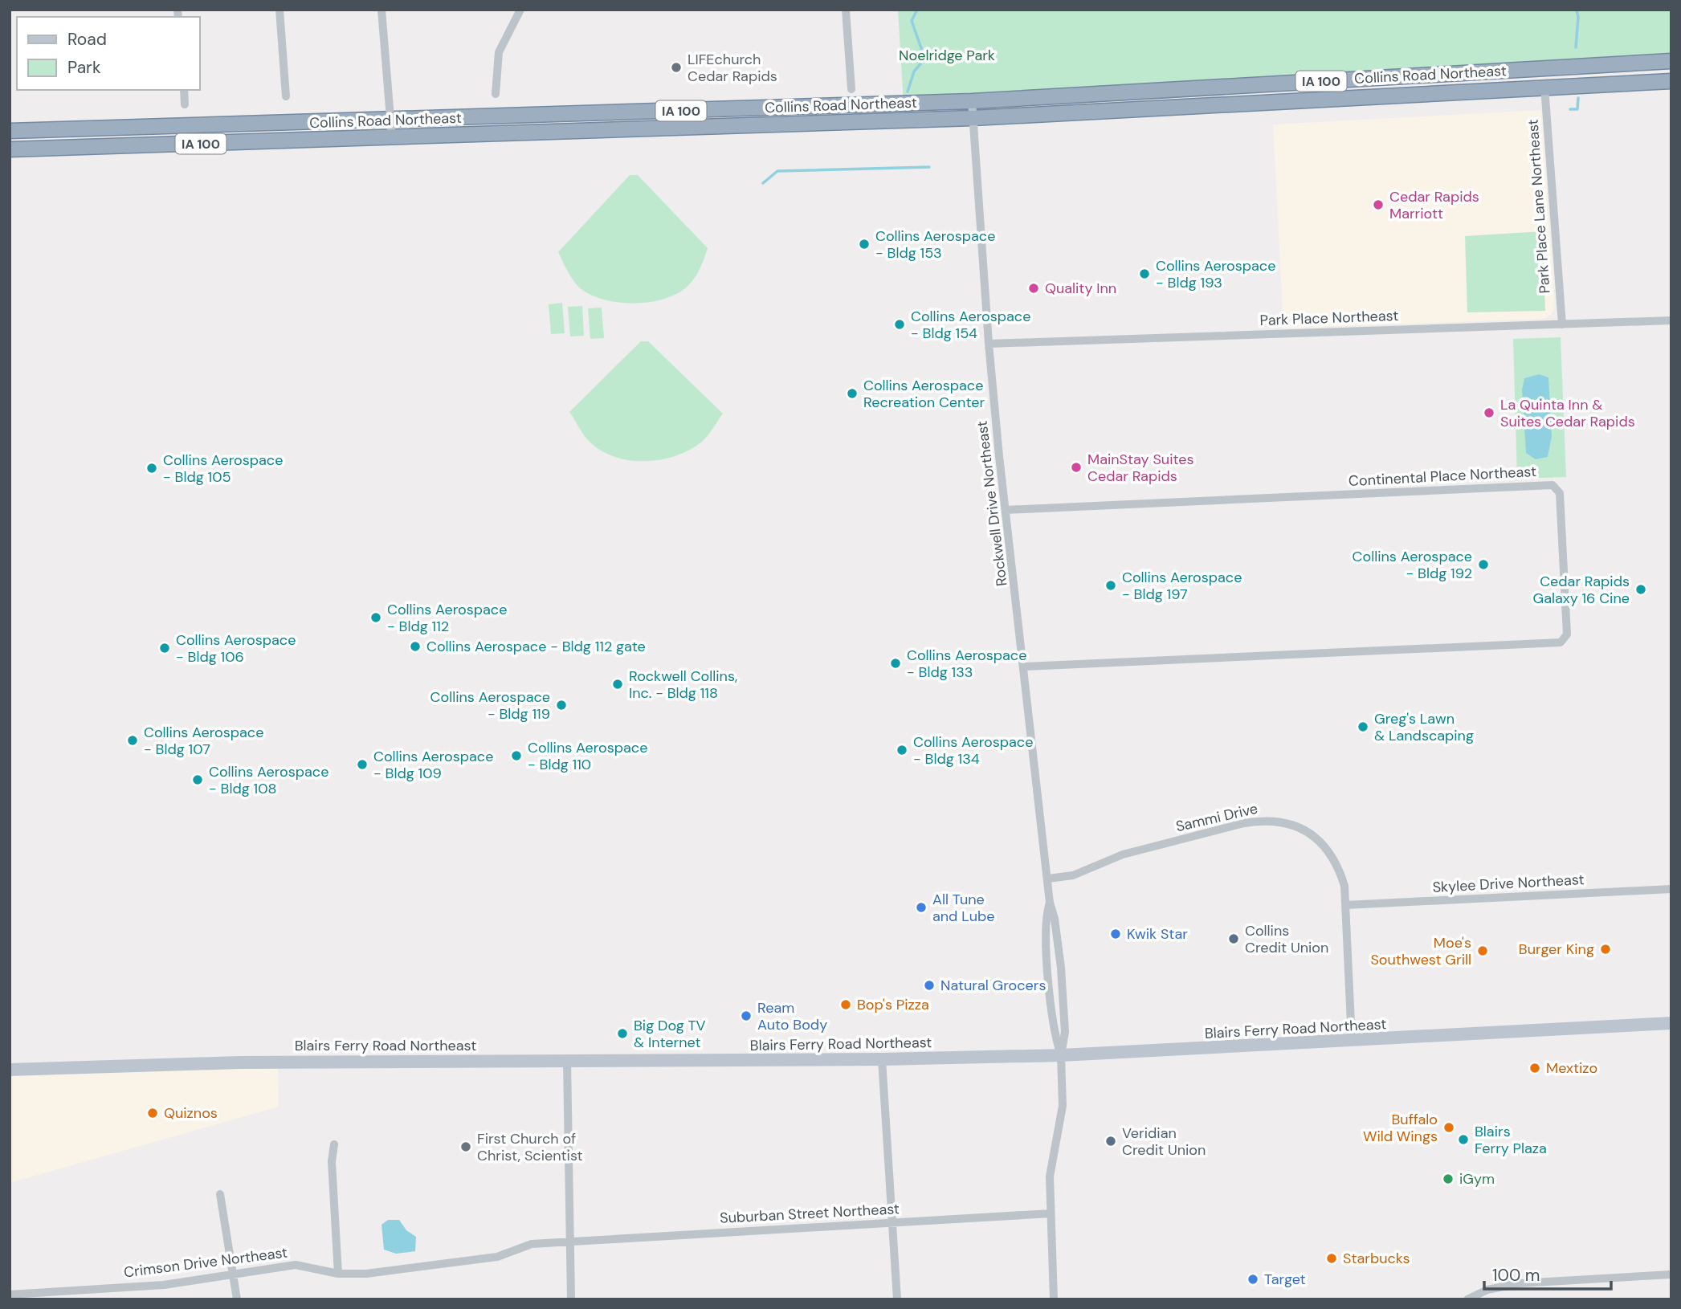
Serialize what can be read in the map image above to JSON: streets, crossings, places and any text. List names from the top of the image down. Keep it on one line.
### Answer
{"streets":{"highway":["Collins Road Northeast","IA 100"],"main road":["Blairs Ferry Road Northeast"],"street":["Park Place Lane Northeast","Park Place Northeast","Continental Place Northeast","Rockwell Drive Northeast","Sammi Drive","Skylee Drive Northeast","Suburban Street Northeast","Crimson Drive Northeast"]},"crossings":[["Collins Road Northeast","Park Place Lane Northeast"],["Collins Road Northeast","Rockwell Drive Northeast"],["Park Place Lane Northeast","Park Place Northeast"],["Park Place Northeast","Rockwell Drive Northeast"],["Continental Place Northeast","Rockwell Drive Northeast"],["Rockwell Drive Northeast","Sammi Drive"],["Rockwell Drive Northeast","Blairs Ferry Road Northeast"],["Rockwell Drive Northeast","Suburban Street Northeast"],["Sammi Drive","Skylee Drive Northeast"],["Sammi Drive","Blairs Ferry Road Northeast"],["Suburban Street Northeast","Crimson Drive Northeast"]],"parks":["Noelridge Park"],"places":["LIFEchurch Cedar Rapids","Cedar Rapids Marriott","Collins Aerospace - Bldg 153","Collins Aerospace - Bldg 193","Quality Inn","Collins Aerospace - Bldg 154","Collins Aerospace Recreation Center","La Quinta Inn & Suites Cedar Rapids","MainStay Suites Cedar Rapids","Collins Aerospace - Bldg 105","Collins Aerospace - Bldg 192","Collins Aerospace - Bldg 197","Cedar Rapids Galaxy 16 Cine","Collins Aerospace - Bldg 112","Collins Aerospace - Bldg 112 gate","Collins Aerospace - Bldg 106","Collins Aerospace - Bldg 133","Rockwell Collins, Inc. - Bldg 118","Collins Aerospace - Bldg 119","Greg's Lawn & Landscaping","Collins Aerospace - Bldg 107","Collins Aerospace - Bldg 134","Collins Aerospace - Bldg 110","Collins Aerospace - Bldg 109","Collins Aerospace - Bldg 108","All Tune and Lube","Kwik Star","Collins Credit Union","Burger King","Moe's Southwest Grill","Natural Grocers","Bop's Pizza","Ream Auto Body","Big Dog TV & Internet","Mextizo","Quiznos","Buffalo Wild Wings","Blairs Ferry Plaza","Veridian Credit Union","First Church of Christ, Scientist","iGym","Starbucks","Target"],"legend":["Road","Park"],"scale_bar":"100 m"}
